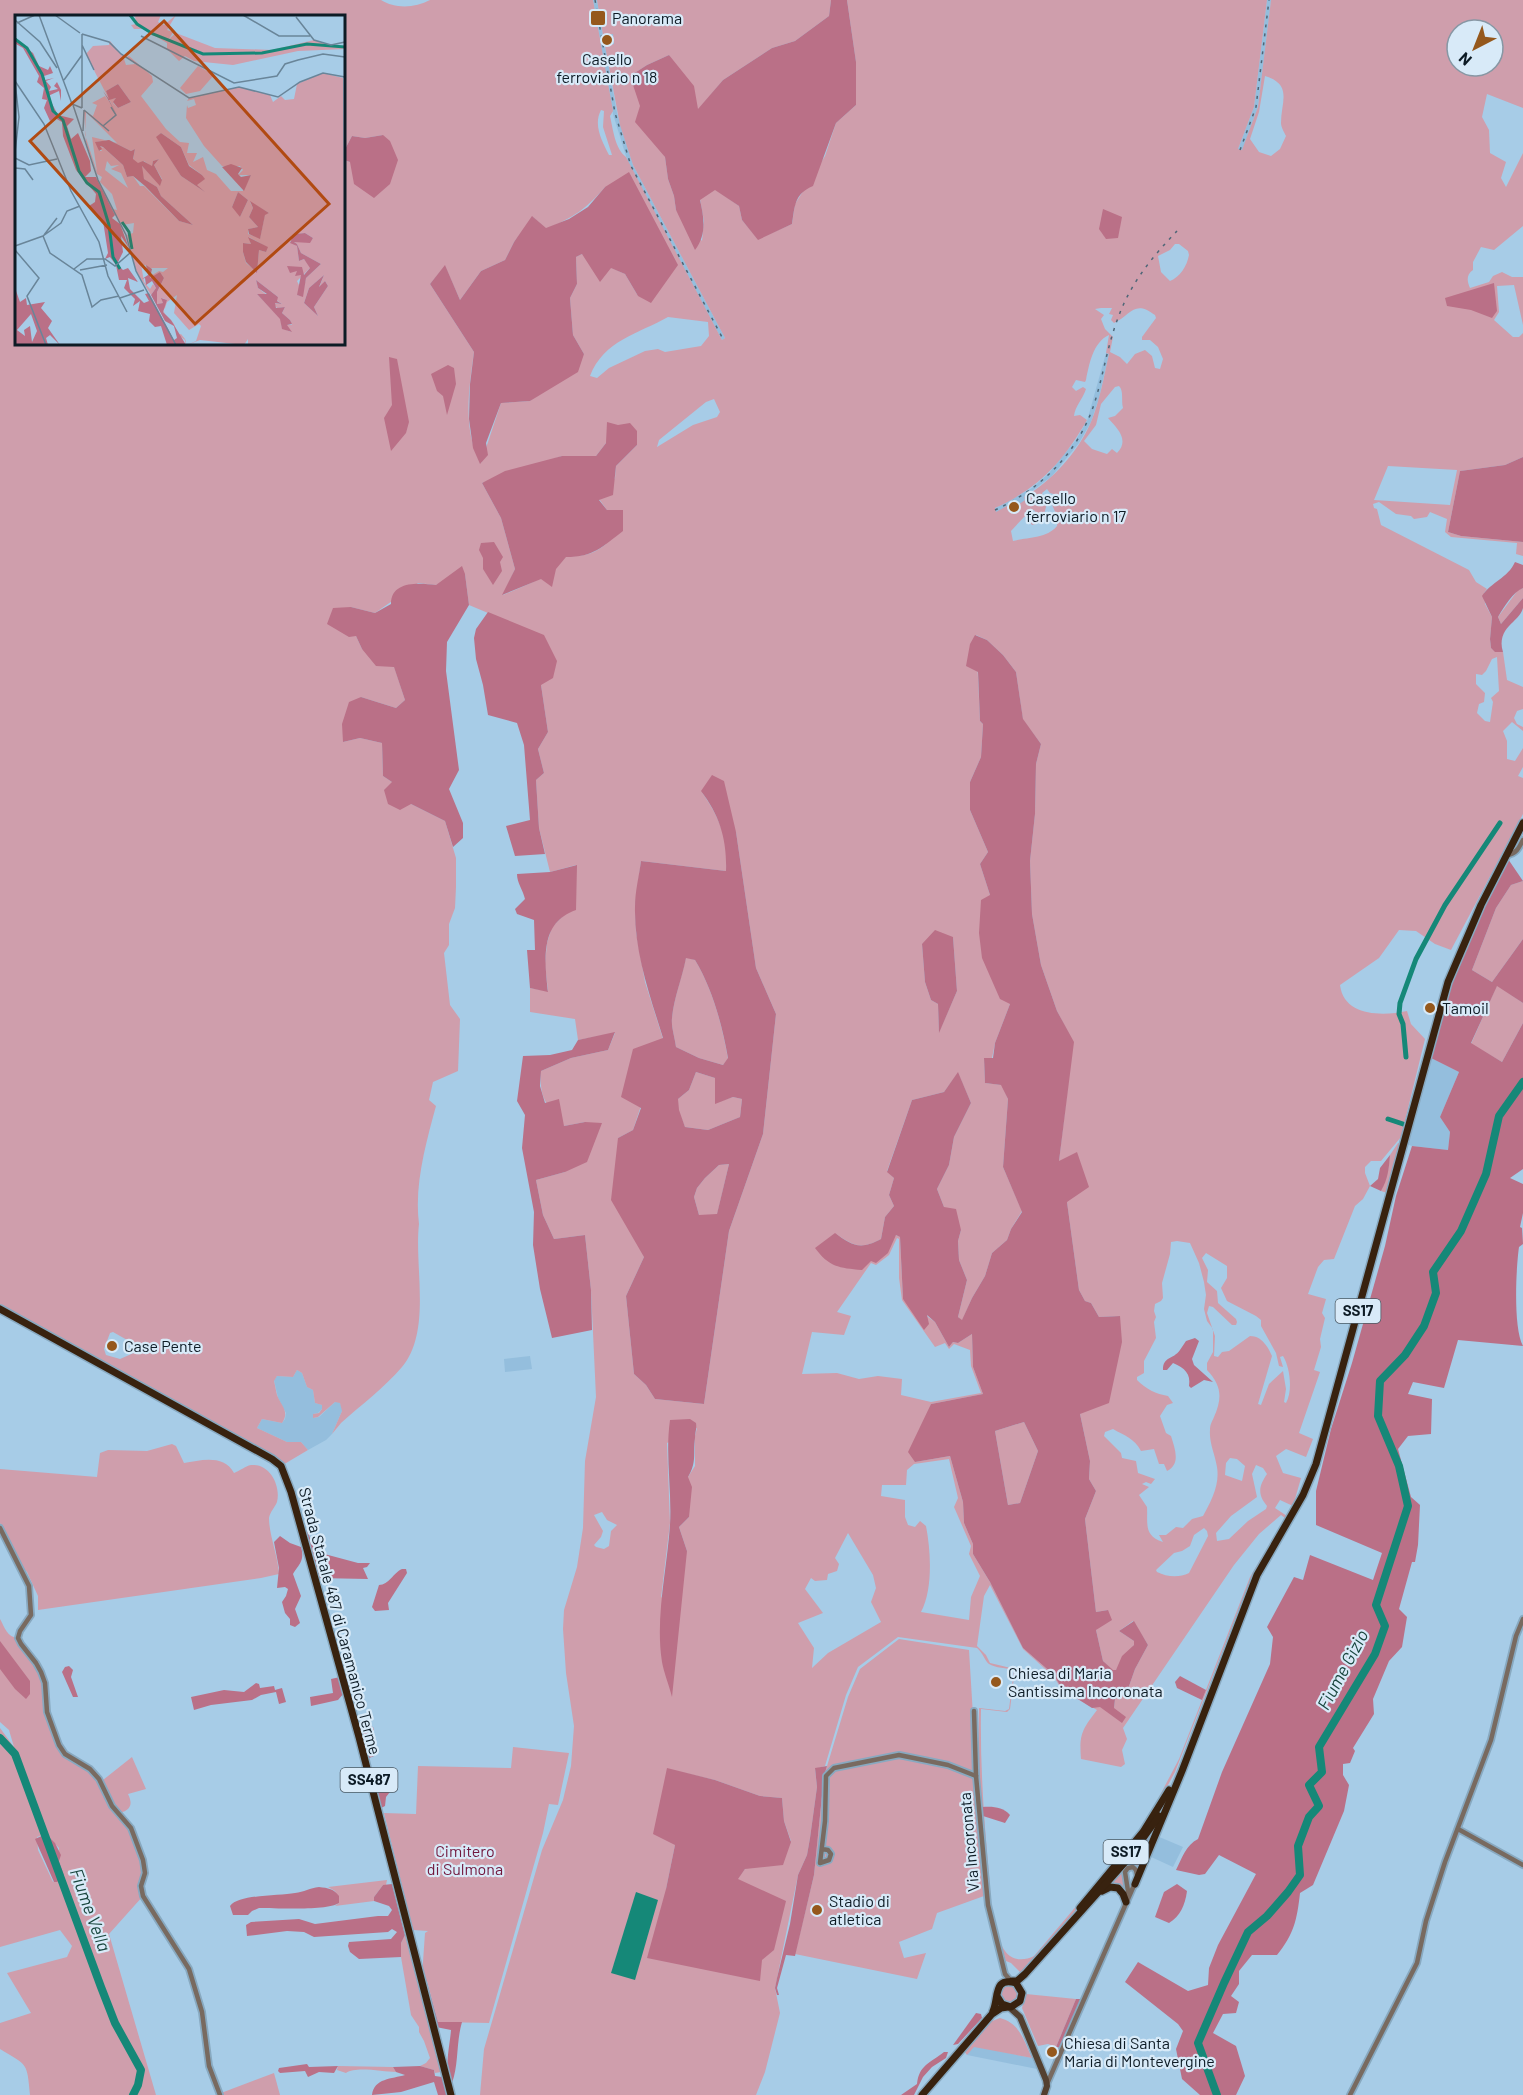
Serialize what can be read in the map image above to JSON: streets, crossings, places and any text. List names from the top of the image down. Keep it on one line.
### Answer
{"streets":{"main road":["SS17","Strada Statale 487 di Caramanico Terme","SS487"],"street":["Via Incoronata"]},"crossings":[["SS17","Via Incoronata"]],"water":["Fiume Gizio","Fiume Vella"],"parks":["Cimitero di Sulmona"],"places":{"transit":["Panorama"],"other":["Casello ferroviario n 18","Casello ferroviario n 17","Tamoil","Case Pente","Chiesa di Maria Santissima Incoronata","Stadio di atletica","Chiesa di Santa Maria di Montevergine"]},"north":"bottom left"}
